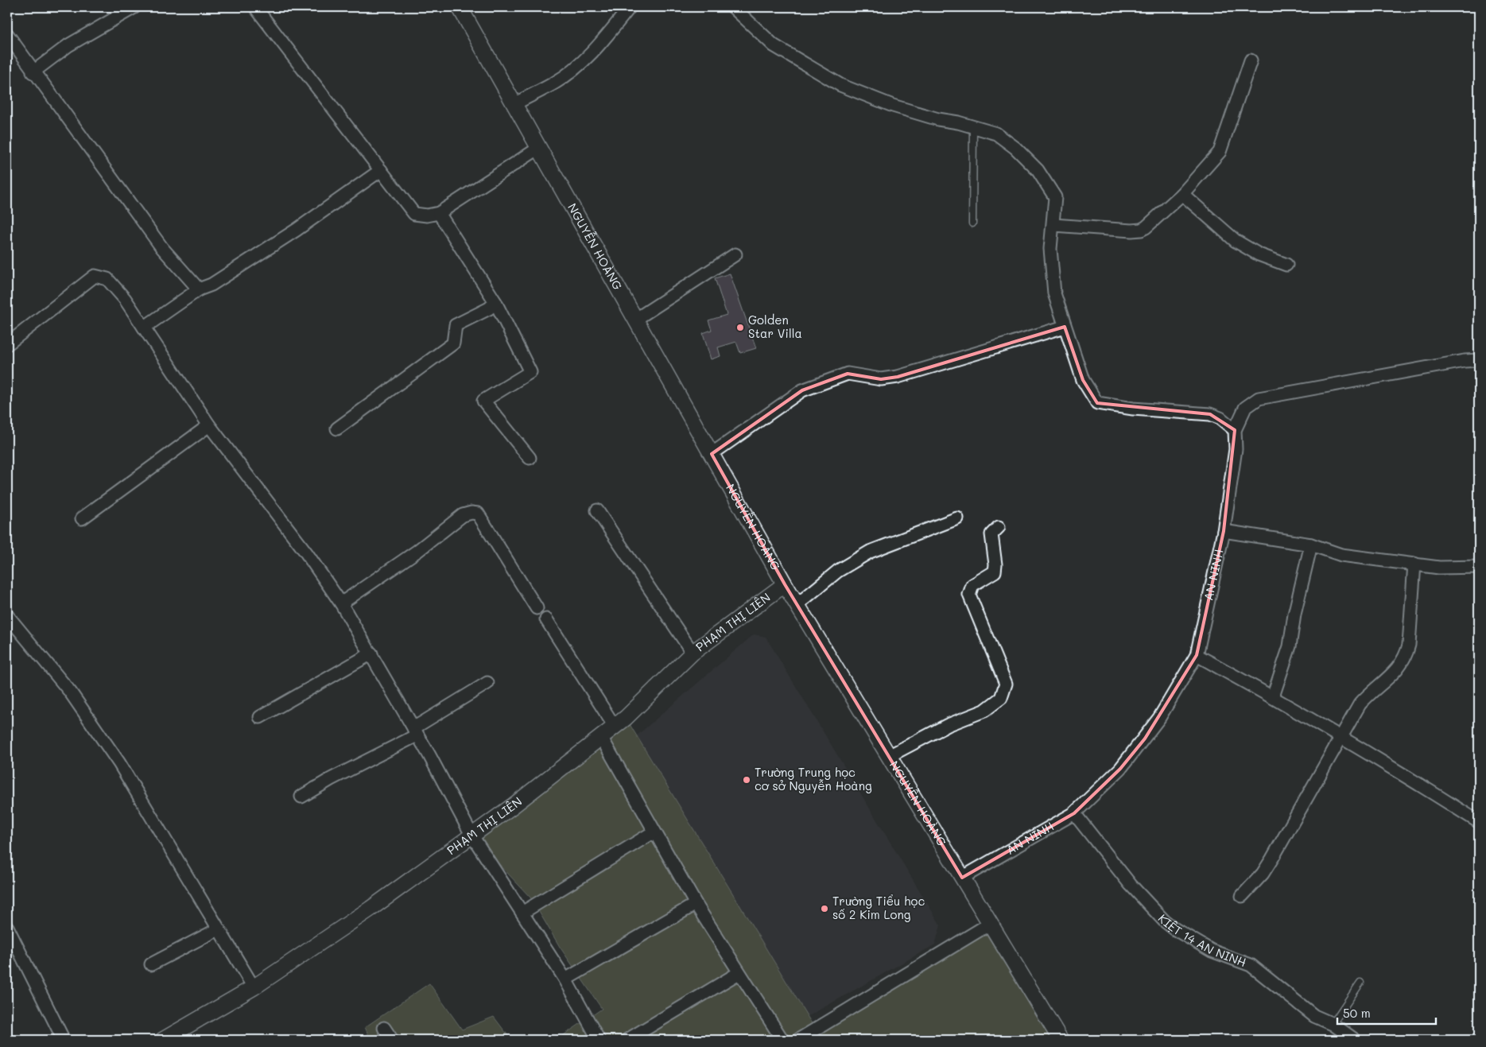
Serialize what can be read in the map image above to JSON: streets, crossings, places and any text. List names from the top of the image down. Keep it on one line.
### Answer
{"streets":{"street":["NGUYỄN HOÀNG","AN NINH","PHẠM THỊ LIÊN","KIỆT 14 AN NINH"]},"crossings":[["NGUYỄN HOÀNG","AN NINH"],["NGUYỄN HOÀNG","PHẠM THỊ LIÊN"],["AN NINH","KIỆT 14 AN NINH"]],"places":["Golden Star Villa","Trường Trung học cơ sở Nguyễn Hoàng","Trường Tiểu học số 2 Kim Long"],"scale_bar":"50 m"}
